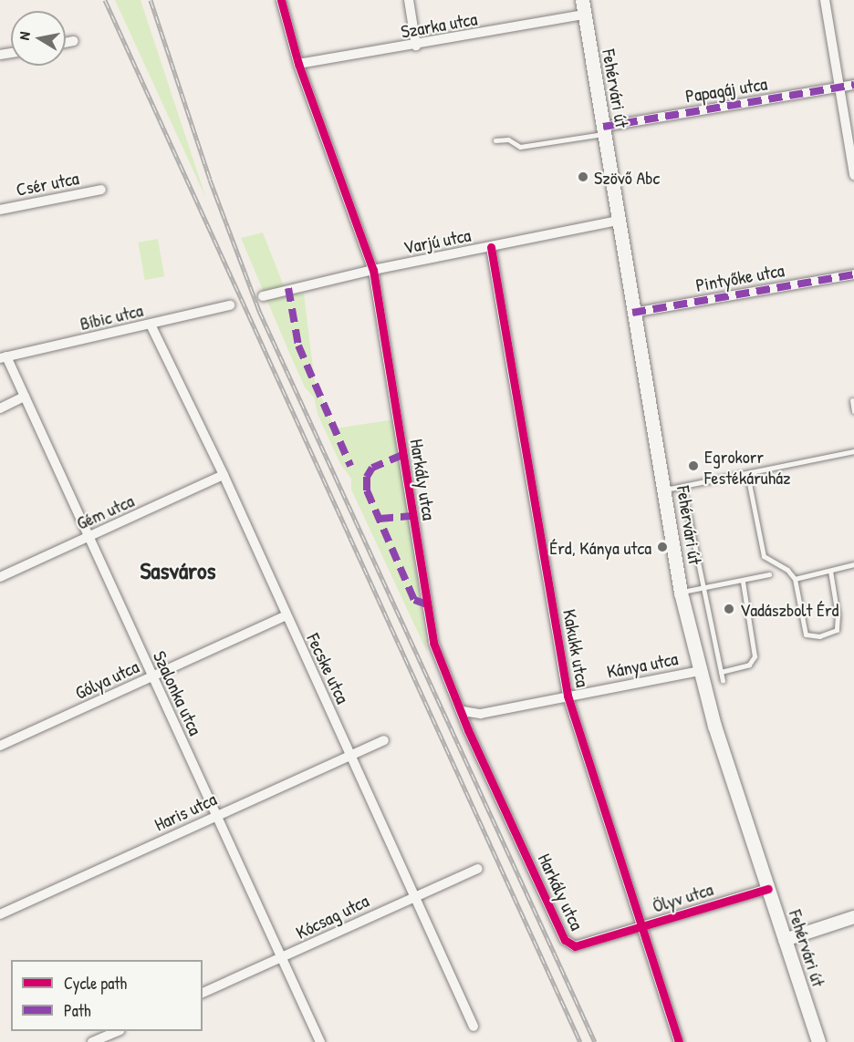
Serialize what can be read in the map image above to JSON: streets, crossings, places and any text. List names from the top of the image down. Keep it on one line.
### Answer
{"streets":{"main road":["Fehérvári út"],"street":["Szarka utca","Papagáj utca","Csér utca","Varjú utca","Pintyőke utca","Bíbic utca","Harkály utca","Gém utca","Kakukk utca","Kánya utca","Fecske utca","Gólya utca","Szalonka utca","Haris utca","Ölyv utca","Kócsag utca"]},"crossings":[["Szarka utca","Fehérvári út"],["Szarka utca","Harkály utca"],["Fehérvári út","Papagáj utca"],["Fehérvári út","Varjú utca"],["Fehérvári út","Pintyőke utca"],["Fehérvári út","Kánya utca"],["Fehérvári út","Ölyv utca"],["Varjú utca","Harkály utca"],["Varjú utca","Kakukk utca"],["Bíbic utca","Fecske utca"],["Bíbic utca","Szalonka utca"],["Harkály utca","Kánya utca"],["Harkály utca","Ölyv utca"],["Gém utca","Fecske utca"],["Gém utca","Szalonka utca"],["Kakukk utca","Kánya utca"],["Kakukk utca","Ölyv utca"],["Fecske utca","Gólya utca"],["Fecske utca","Haris utca"],["Fecske utca","Kócsag utca"],["Gólya utca","Szalonka utca"],["Szalonka utca","Haris utca"],["Szalonka utca","Kócsag utca"]],"districts":["Sasváros"],"places":["Szövő Abc","Egrokorr Festékáruház","Érd, Kánya utca","Vadászbolt Érd"],"legend":["Cycle path","Path"],"north":"left"}
